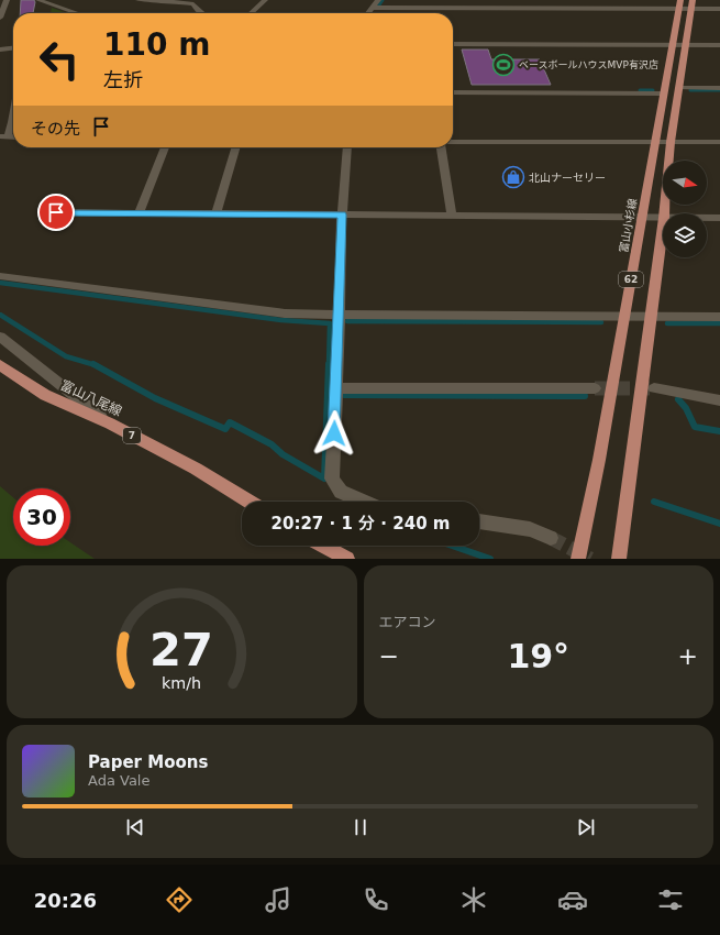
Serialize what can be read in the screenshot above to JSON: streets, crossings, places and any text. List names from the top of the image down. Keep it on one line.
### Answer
{"streets":{"main road":["富山小杉線","62","富山八尾線","7"]},"places":{"sports":["ベースボールハウスMVP有沢店"],"shop":["北山ナーセリー"]},"north":"right","page":{"turn":["110 m","左折"],"then":"その先","limit":"30","trip":"20:27 · 1 分 · 240 m","tile":"エアコン","heat":["−","19°","+"],"song":["Paper Moons","Ada Vale"],"tabs":"20:26","gauge":["27","km/h"]}}
